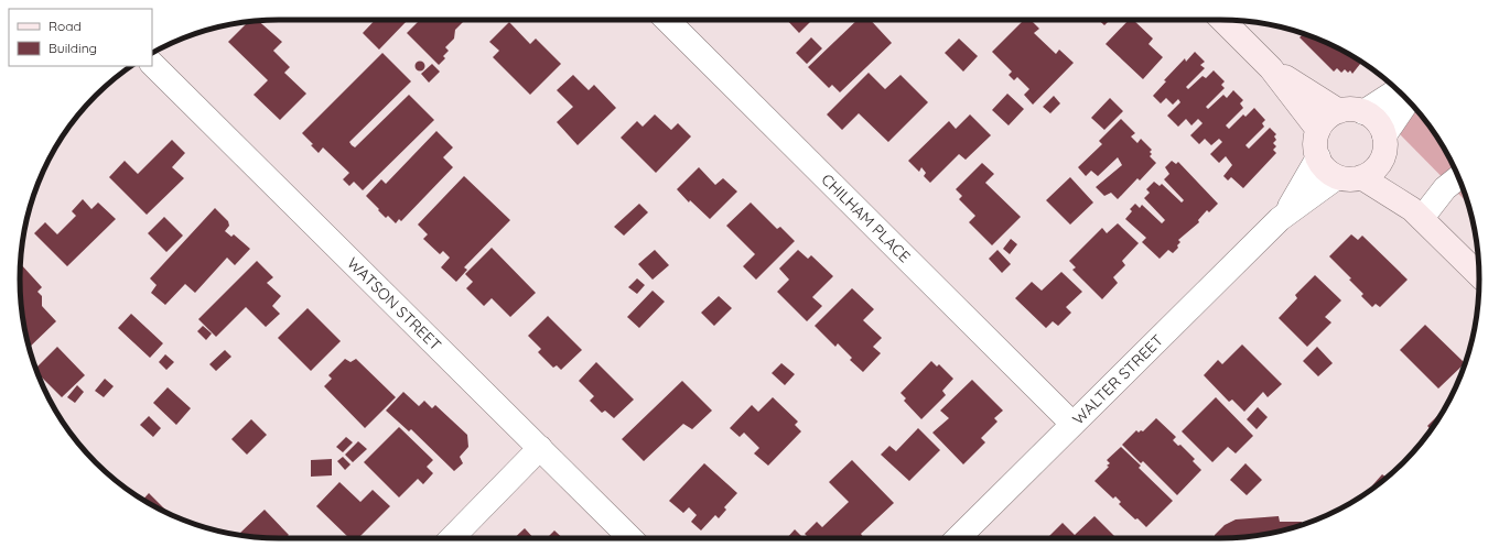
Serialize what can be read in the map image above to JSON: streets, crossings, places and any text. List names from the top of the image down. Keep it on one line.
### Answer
{"streets":{"street":["CHILHAM PLACE","WATSON STREET","WALTER STREET"]},"crossings":[["CHILHAM PLACE","WALTER STREET"]],"legend":["Road","Building"]}
